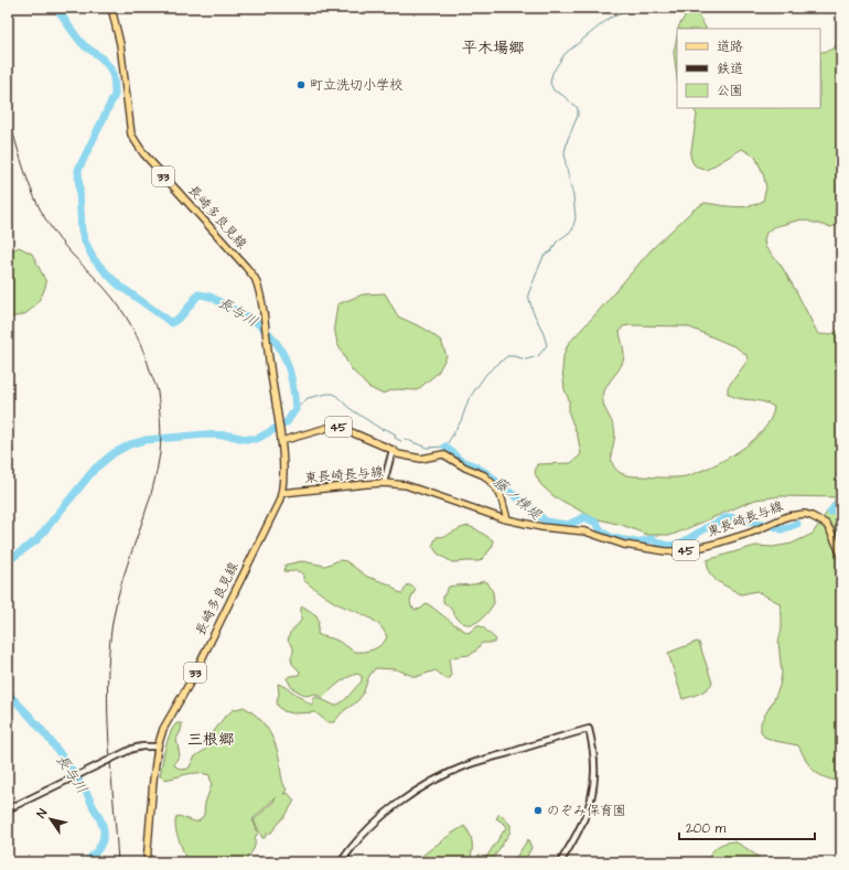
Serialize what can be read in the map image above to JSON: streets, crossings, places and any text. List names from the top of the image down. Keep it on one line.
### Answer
{"streets":{"main road":["33","長崎多良見線","45","東長崎長与線"]},"crossings":[["長崎多良見線","東長崎長与線"]],"districts":["平木場郷","三根郷"],"water":["長与川","藤ノ棟堤"],"places":["町立洗切小学校","のぞみ保育園"],"legend":["道路","鉄道","公園"],"scale_bar":"200 m","north":"top left"}
